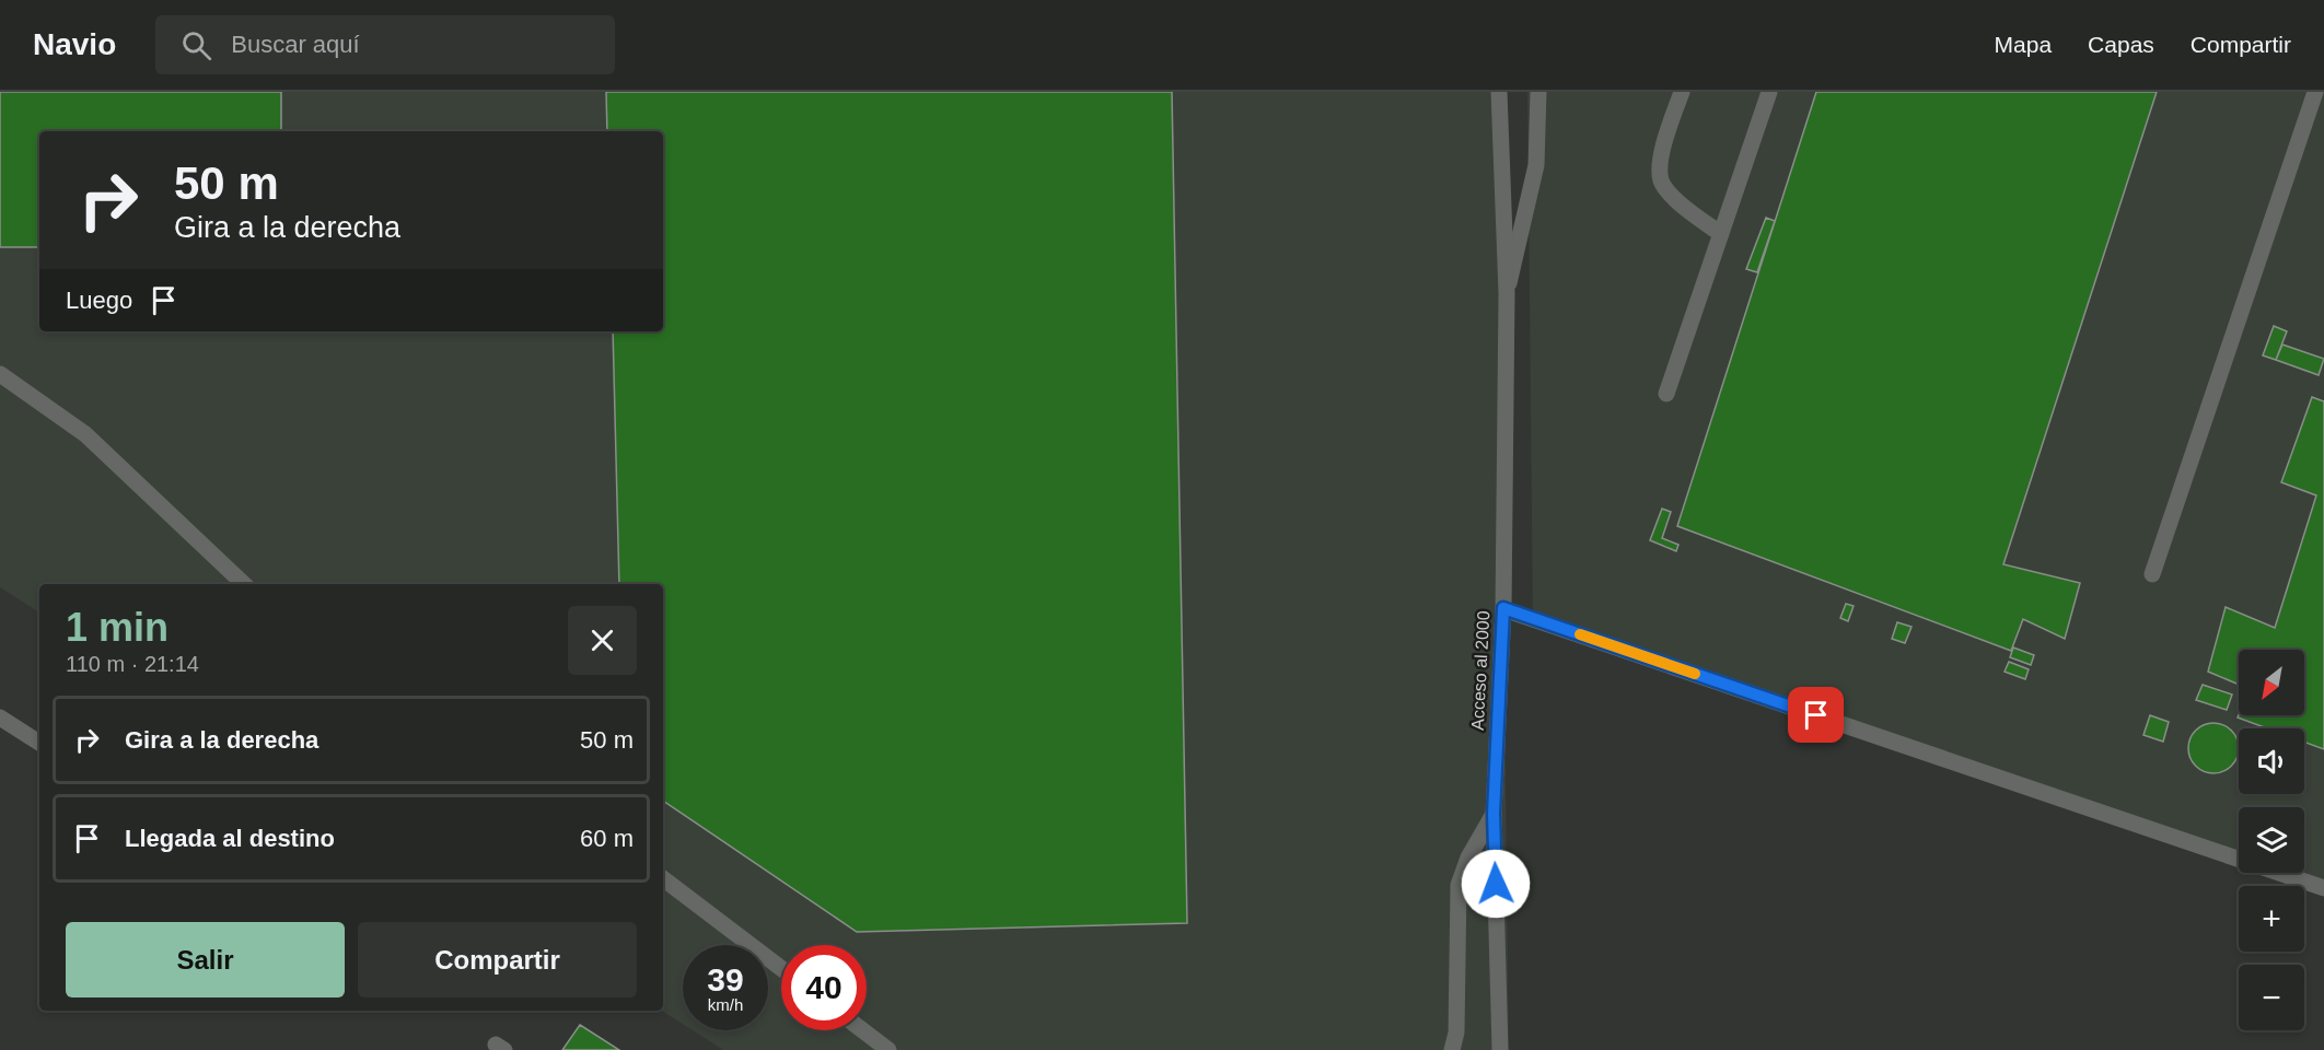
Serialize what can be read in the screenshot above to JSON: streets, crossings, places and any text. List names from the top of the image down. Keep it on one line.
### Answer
{"streets":{"street":["Acceso al 2000"]},"north":"bottom left","page":{"header":"Navio","search":"Buscar aquí","nav":["Mapa","Capas","Compartir"],"turn":["50 m","Gira a la derecha"],"then":"Luego","heading":["1 min","110 m · 21:14"],"map_buttons":["+","−"],"list":[{"name":"Gira a la derecha","value":"50 m"},{"name":"Llegada al destino","value":"60 m"}],"buttons":["Salir","Compartir"],"speed":"39 km/h","limit":"40"}}
